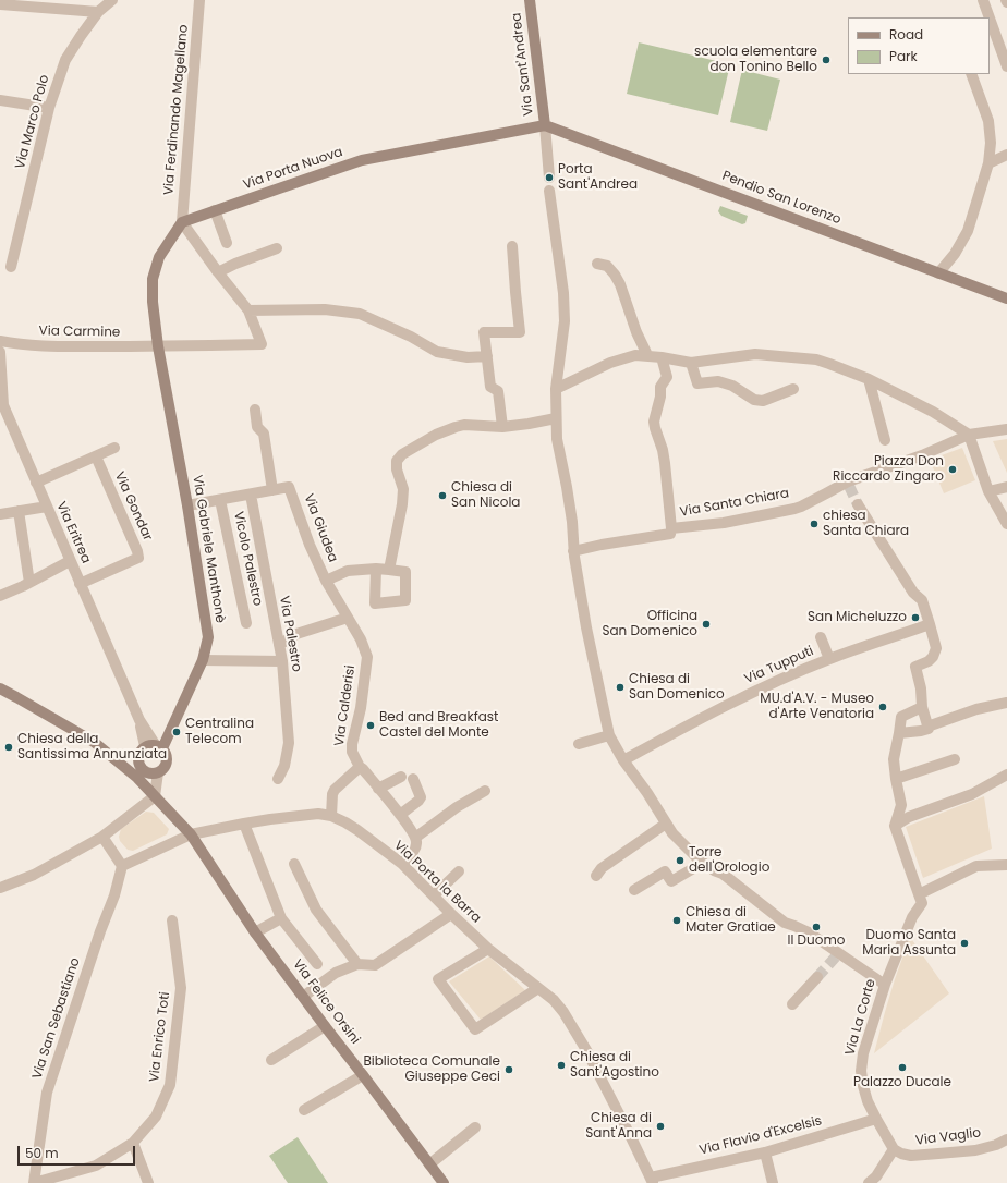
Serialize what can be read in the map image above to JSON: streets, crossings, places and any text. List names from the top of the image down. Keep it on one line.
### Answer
{"streets":{"street":["Via Sant'Andrea","Via Ferdinando Magellano","Via Marco Polo","Via Porta Nuova","Pendio San Lorenzo","Via Carmine","Via Santa Chiara","Via Gondar","Via Giudea","Via Eritrea","Via Gabriele Manthonè","Vicolo Palestro","Via Palestro","Via Tupputi","Via Calderisi","Via Porta la Barra","Via Felice Orsini","Via La Corte","Via San Sebastiano","Via Enrico Toti","Via Flavio d'Excelsis","Via Vaglio"]},"crossings":[["Via Sant'Andrea","Via Porta Nuova"],["Via Sant'Andrea","Pendio San Lorenzo"],["Via Ferdinando Magellano","Via Porta Nuova"],["Via Porta Nuova","Pendio San Lorenzo"],["Via Carmine","Via Gabriele Manthonè"],["Via Gondar","Via Eritrea"],["Via Giudea","Via Calderisi"],["Via Eritrea","Via Gabriele Manthonè"],["Via Eritrea","Via Felice Orsini"],["Via Gabriele Manthonè","Via Felice Orsini"],["Via Porta la Barra","Via Felice Orsini"],["Via Porta la Barra","Via San Sebastiano"],["Via La Corte","Via Flavio d'Excelsis"],["Via La Corte","Via Vaglio"],["Via San Sebastiano","Via Enrico Toti"]],"places":["scuola elementare don Tonino Bello","Porta Sant'Andrea","Piazza Don Riccardo Zingaro","Chiesa di San Nicola","chiesa Santa Chiara","San Micheluzzo","Officina San Domenico","Chiesa di San Domenico","MU.d'A.V. - Museo d'Arte Venatoria","Bed and Breakfast Castel del Monte","Centralina Telecom","Chiesa della Santissima Annunziata","Torre dell'Orologio","Chiesa di Mater Gratiae","Il Duomo","Duomo Santa Maria Assunta","Chiesa di Sant'Agostino","Palazzo Ducale","Biblioteca Comunale Giuseppe Ceci","Chiesa di Sant'Anna"],"legend":["Road","Park"],"scale_bar":"50 m"}
